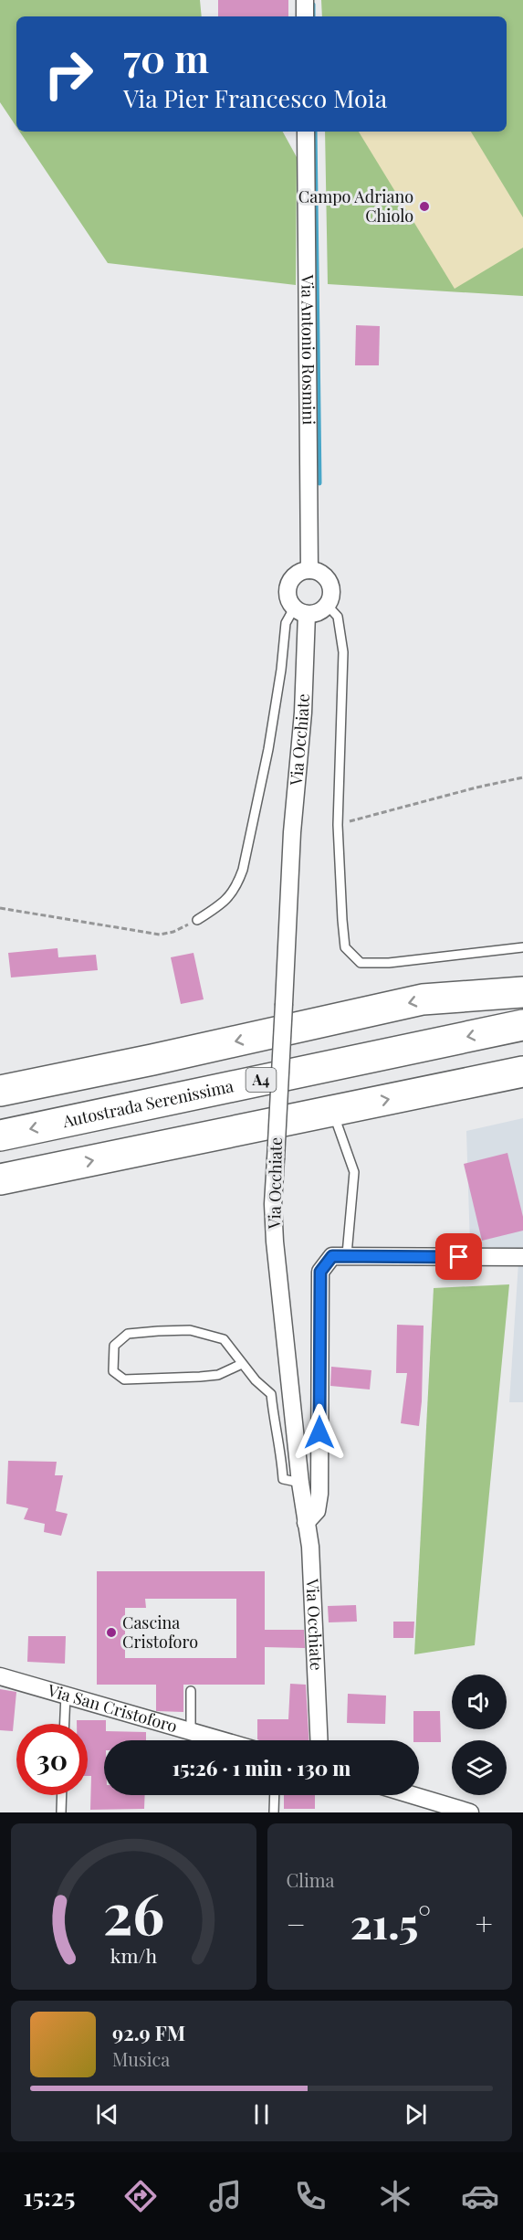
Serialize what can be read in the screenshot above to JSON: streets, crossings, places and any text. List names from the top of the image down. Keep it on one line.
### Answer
{"streets":{"highway":["A4","Autostrada Serenissima"],"street":["Via Antonio Rosmini","Via Occhiate","Via San Cristoforo"]},"crossings":[["Via Antonio Rosmini","Via Occhiate"]],"places":["Campo Adriano Chiolo","Cascina Cristoforo"],"page":{"turn":["70 m","Via Pier Francesco Moia"],"limit":"30","trip":"15:26 · 1 min · 130 m","tile":"Clima","heat":["−","21.5°","+"],"song":["92.9 FM","Musica"],"tabs":"15:25","gauge":["26","km/h"]}}
